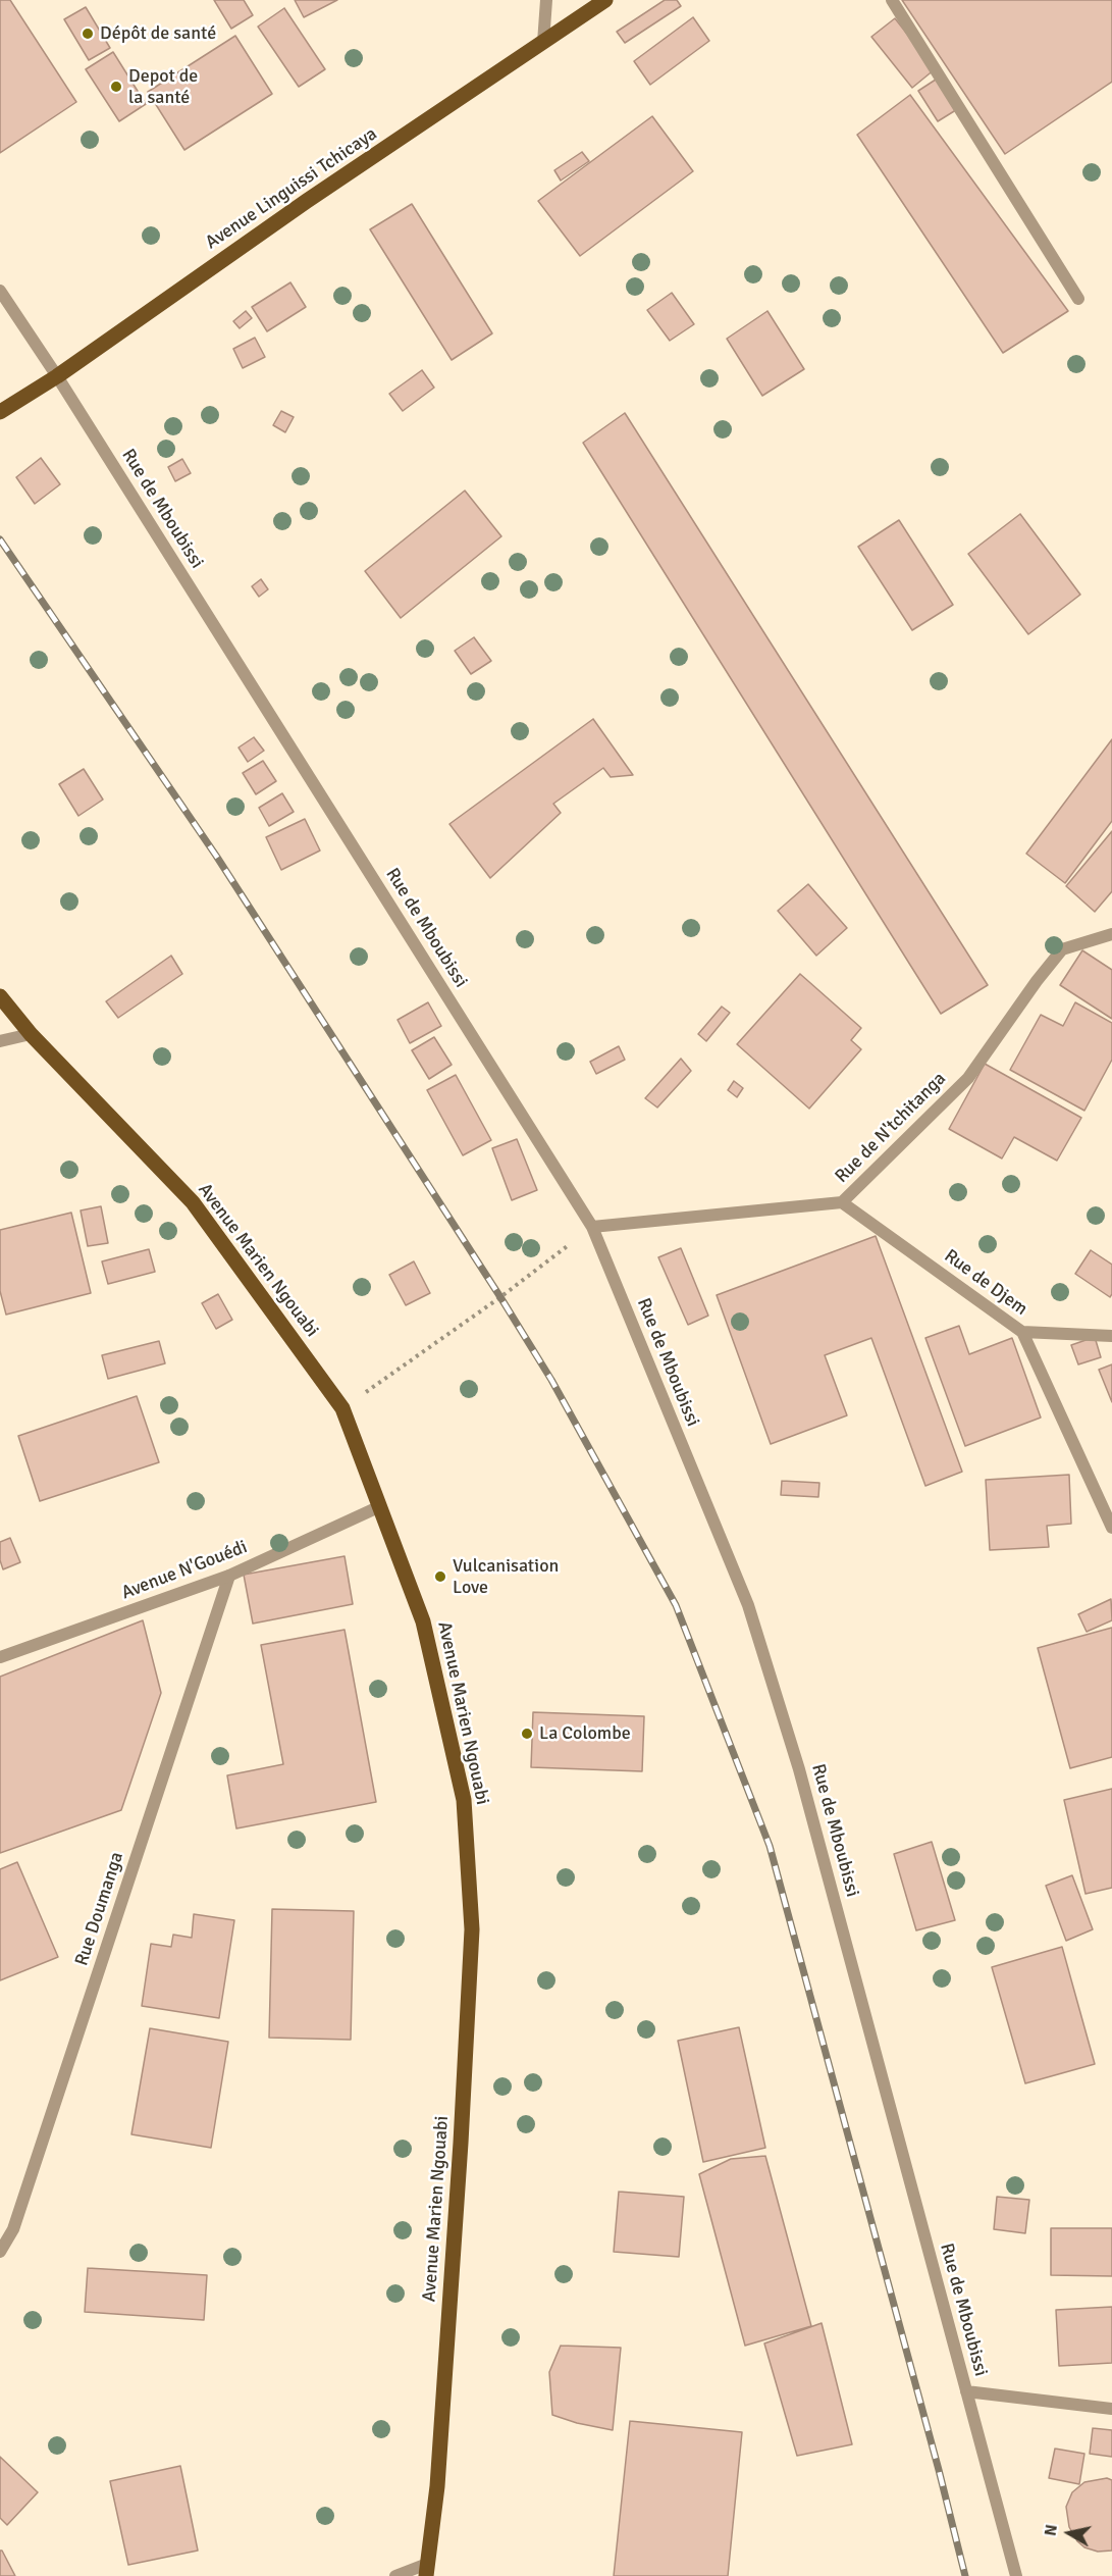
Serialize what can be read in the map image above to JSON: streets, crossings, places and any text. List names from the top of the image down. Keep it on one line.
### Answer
{"streets":{"main road":["Avenue Linguissi Tchicaya","Avenue Marien Ngouabi"],"street":["Rue de Mboubissi","Rue de N'tchitanga","Rue de Djem","Avenue N'Gouédi","Rue Doumanga"]},"crossings":[["Avenue Linguissi Tchicaya","Rue de Mboubissi"],["Rue de Mboubissi","Rue de N'tchitanga"],["Rue de N'tchitanga","Rue de Djem"],["Avenue Marien Ngouabi","Avenue N'Gouédi"],["Avenue N'Gouédi","Rue Doumanga"]],"places":["Dépôt de santé","Depot de la santé","Vulcanisation Love","La Colombe"],"north":"left"}
